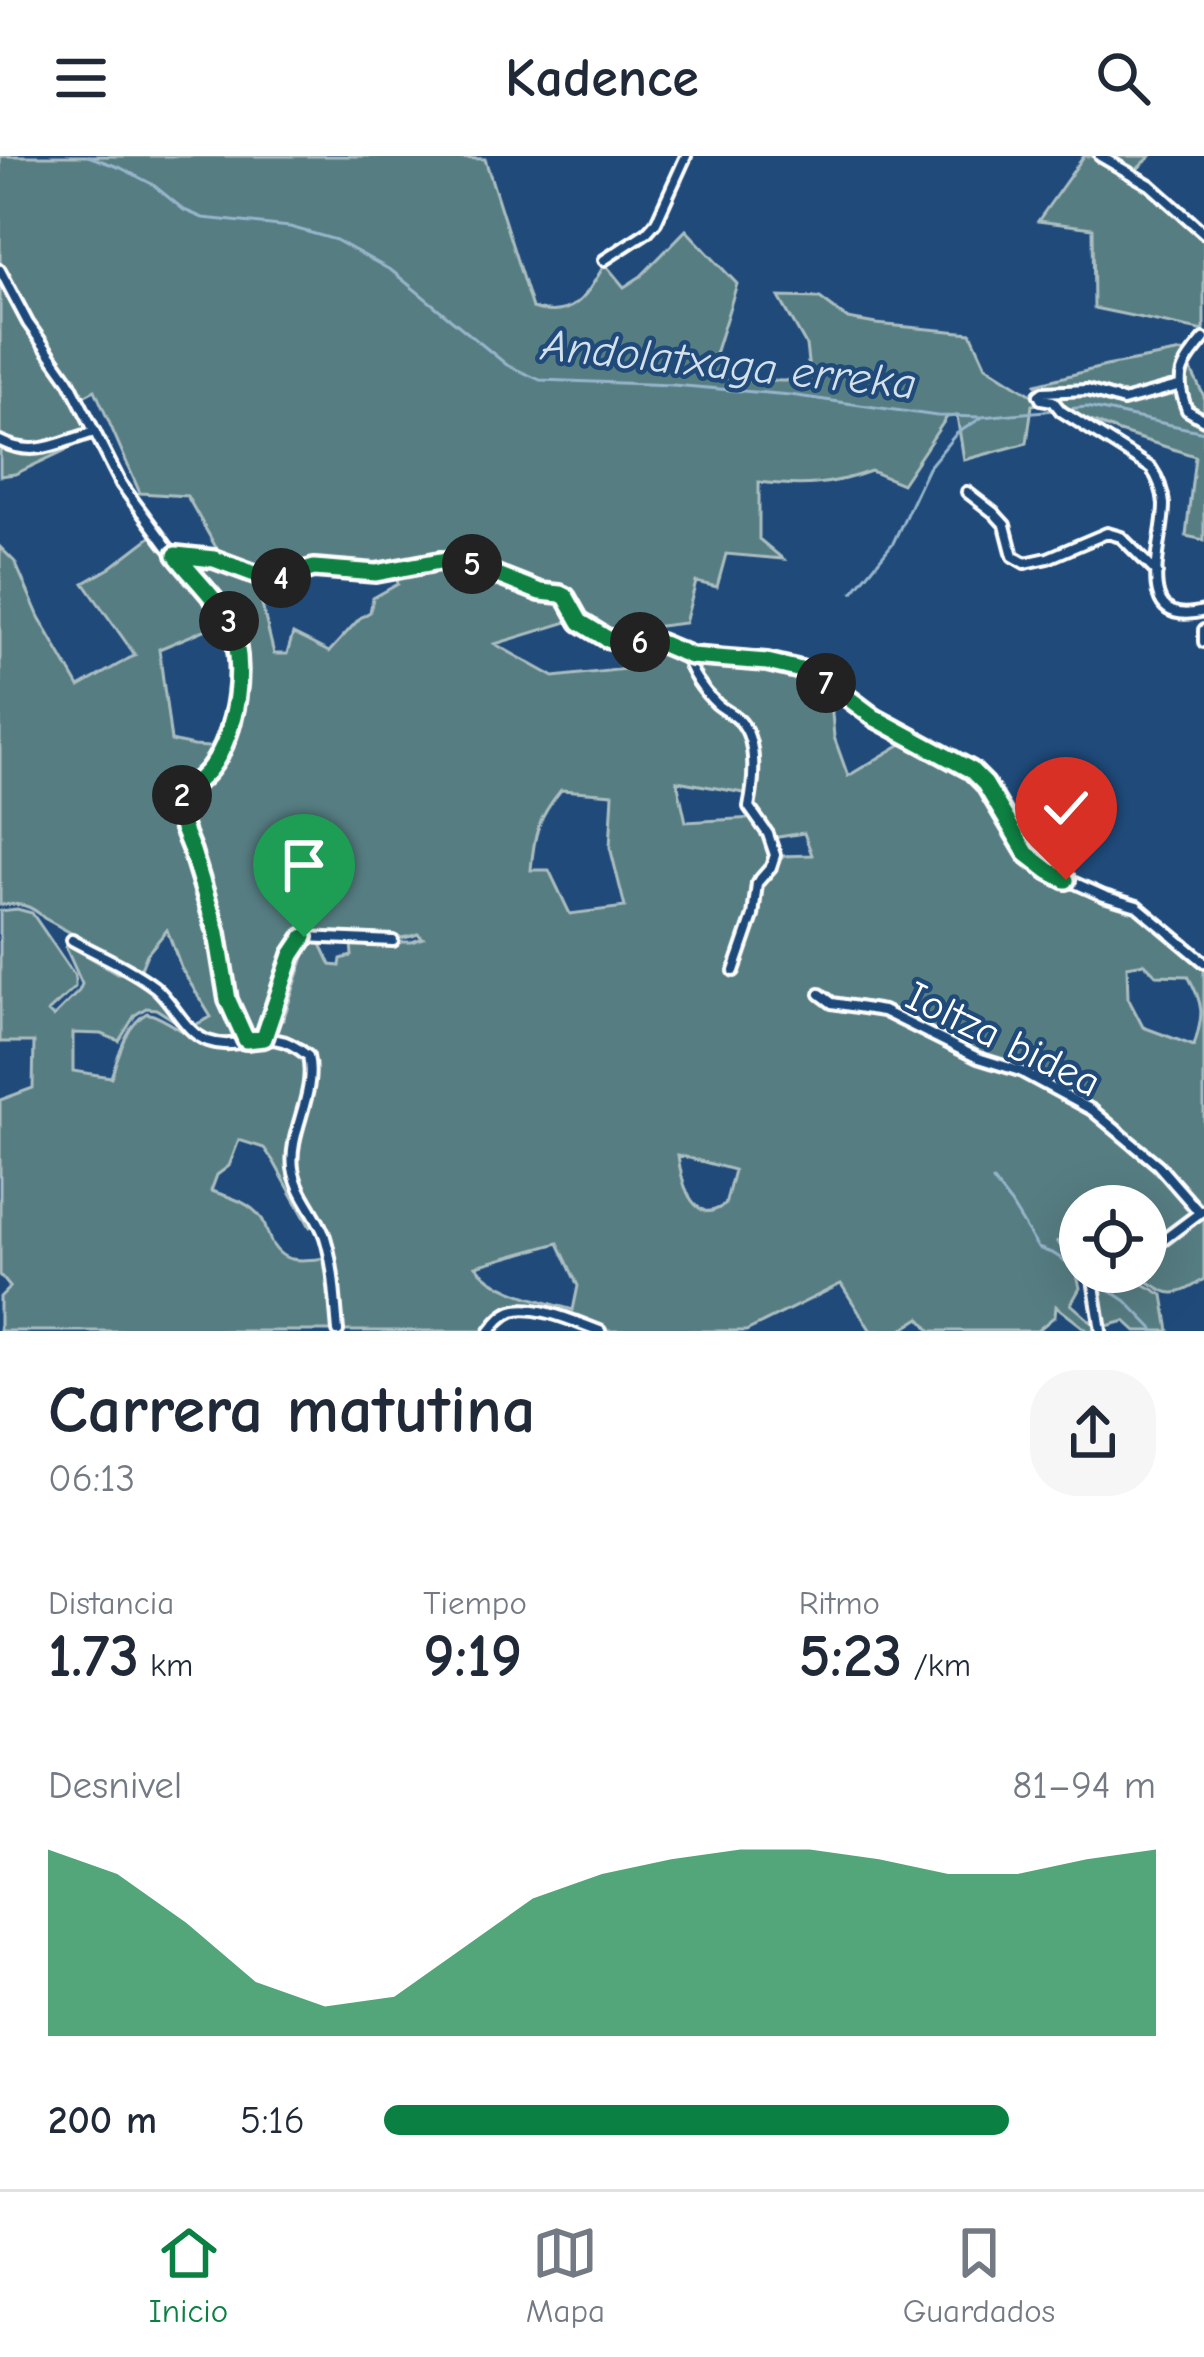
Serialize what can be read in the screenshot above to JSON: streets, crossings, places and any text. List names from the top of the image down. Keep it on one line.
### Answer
{"streets":{"street":["Ioltza bidea"]},"water":["Andolatxaga erreka"],"page":{"header":"Kadence","pins":["5","4","3","6","7","2"],"heading":["Carrera matutina","06:13"],"stats":[["Distancia","1.73 km"],["Tiempo","9:19"],["Ritmo","5:23 /km"]],"chart":["Desnivel","81–94 m"],"list":[{"name":"200 m","note":"5:16"}],"tabs":["Inicio","Mapa","Guardados"]}}
